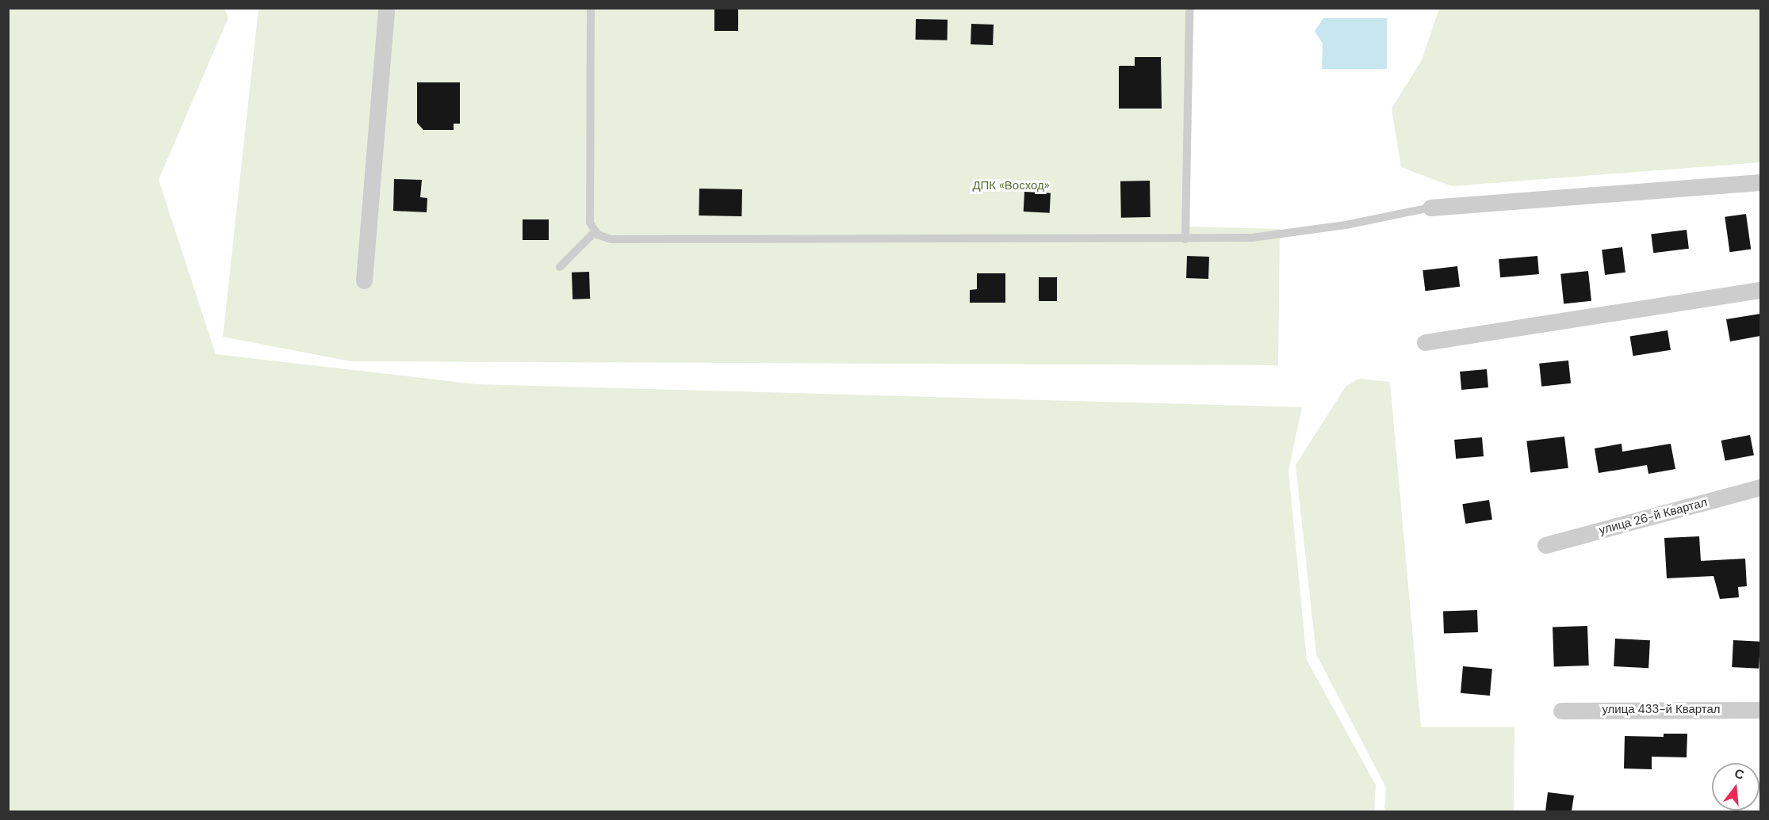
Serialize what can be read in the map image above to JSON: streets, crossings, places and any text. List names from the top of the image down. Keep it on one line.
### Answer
{"streets":{"street":["улица 26-й Квартал","улица 433-й Квартал"]},"parks":["ДПК «Восход»"],"north":"top"}
